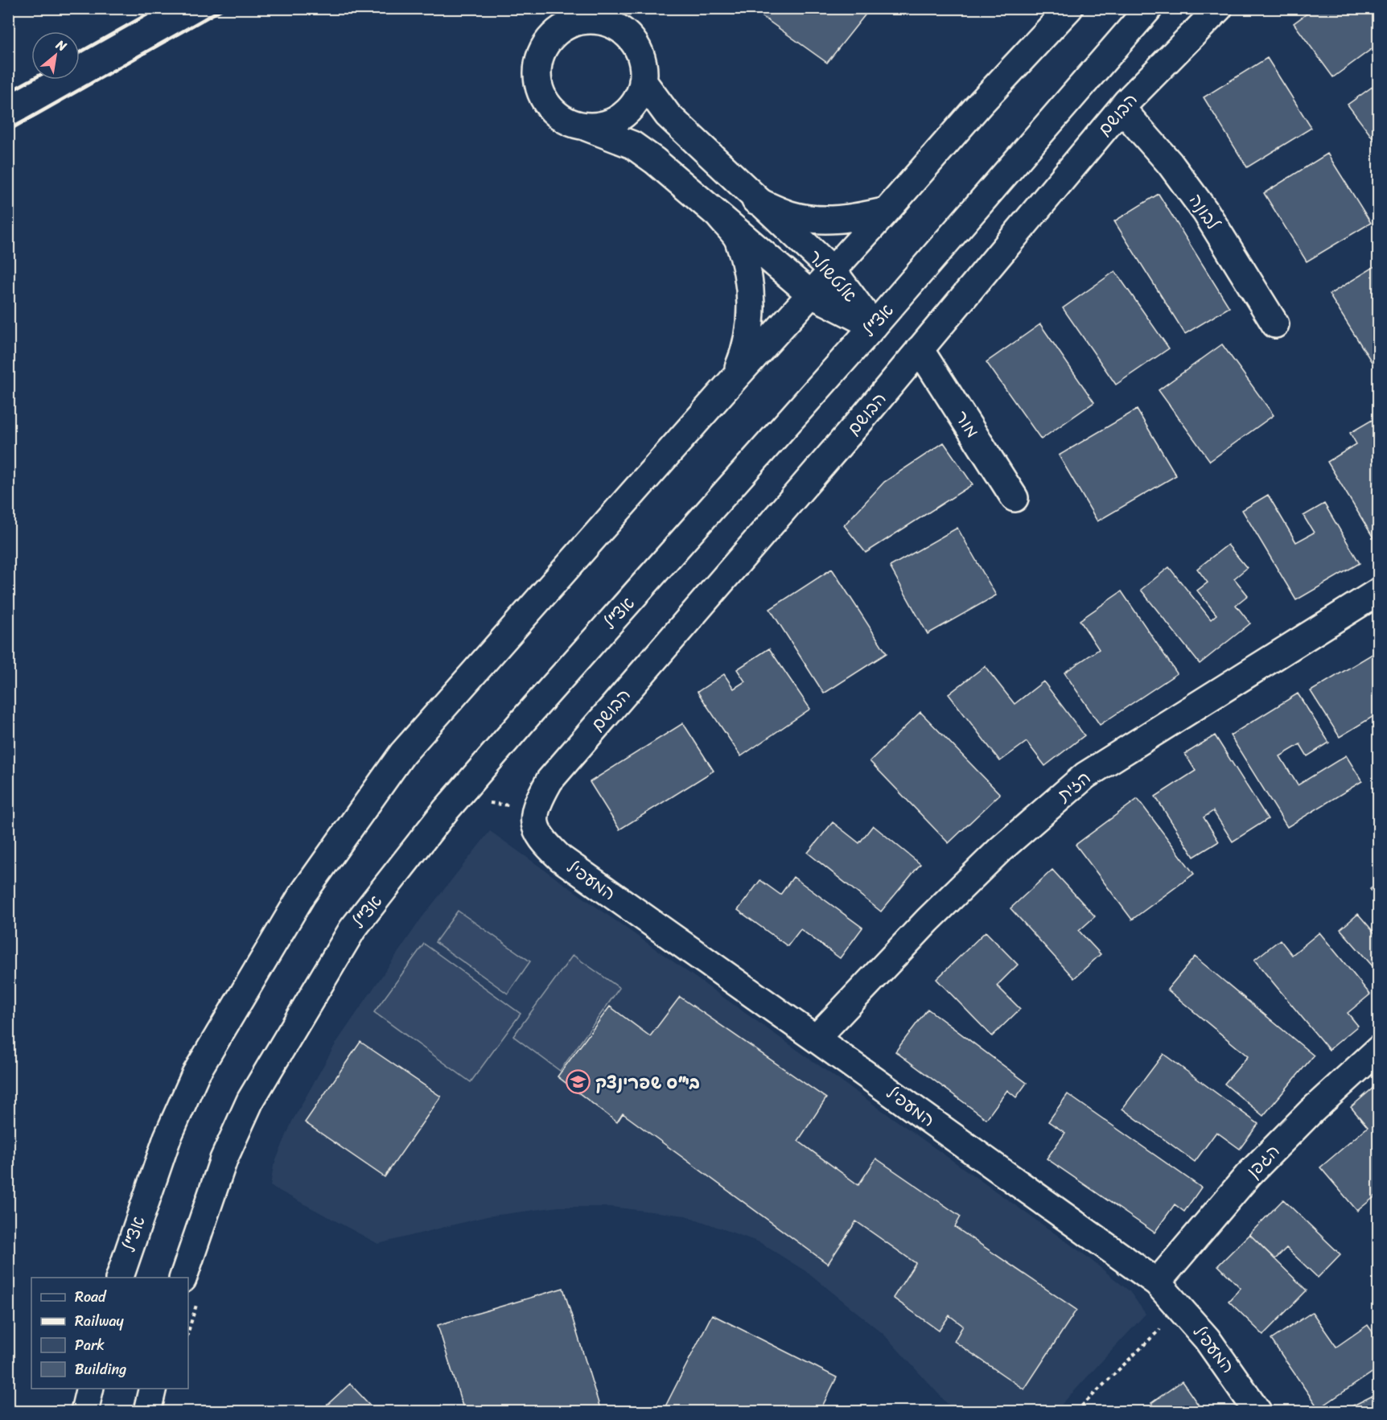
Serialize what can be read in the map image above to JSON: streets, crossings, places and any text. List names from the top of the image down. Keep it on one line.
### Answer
{"streets":{"street":["הבושם","לבונה","אלטשולר","אצ\"ל","מור","הזית","המעפיל","הגפן"]},"crossings":[["הבושם","לבונה"],["הבושם","מור"],["הבושם","המעפיל"],["אלטשולר","אצ\"ל"],["הזית","המעפיל"],["המעפיל","הגפן"]],"places":{"school or university":["בי\"ס שפרינצק"]},"legend":["Road","Railway","Park","Building"],"north":"top right"}
